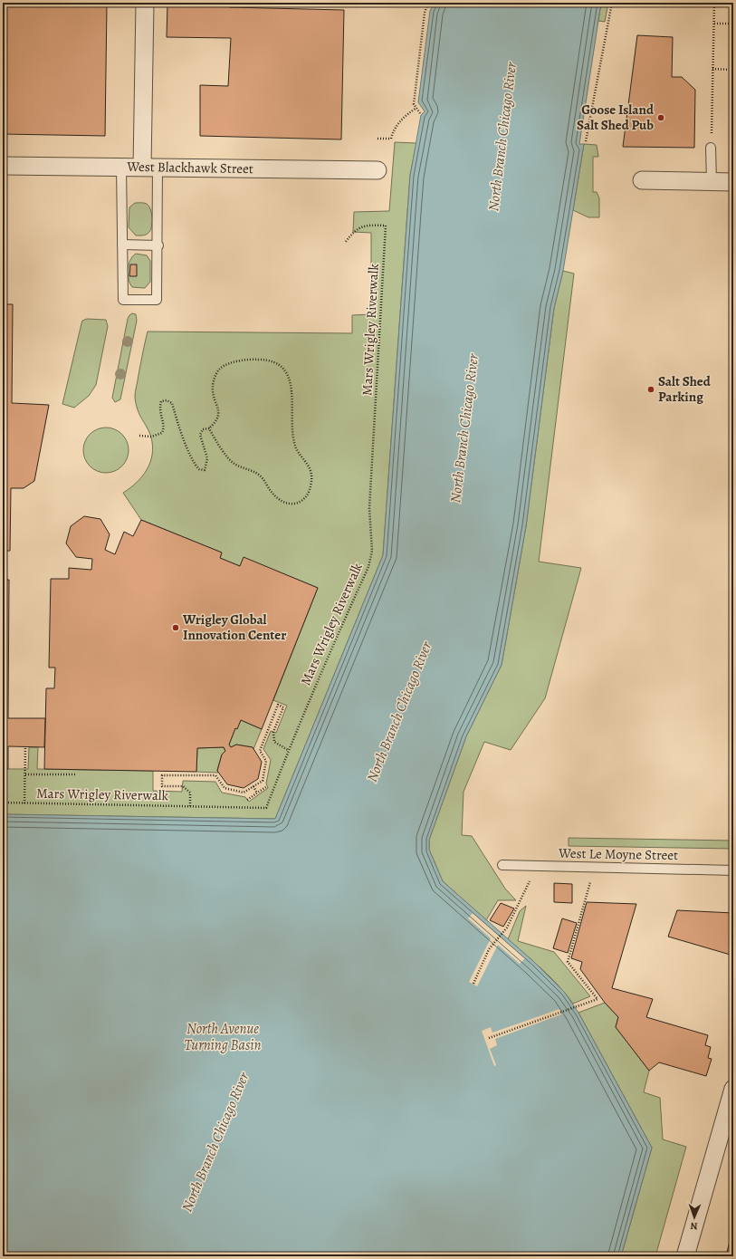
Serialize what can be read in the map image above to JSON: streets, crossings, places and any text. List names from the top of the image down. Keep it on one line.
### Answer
{"streets":{"street":["West Blackhawk Street"],"lane":["West Le Moyne Street"],"path":["Mars Wrigley Riverwalk"]},"water":["North Branch Chicago River","North Avenue Turning Basin"],"places":["Goose Island Salt Shed Pub","Salt Shed Parking","Wrigley Global Innovation Center"],"north":"bottom"}
